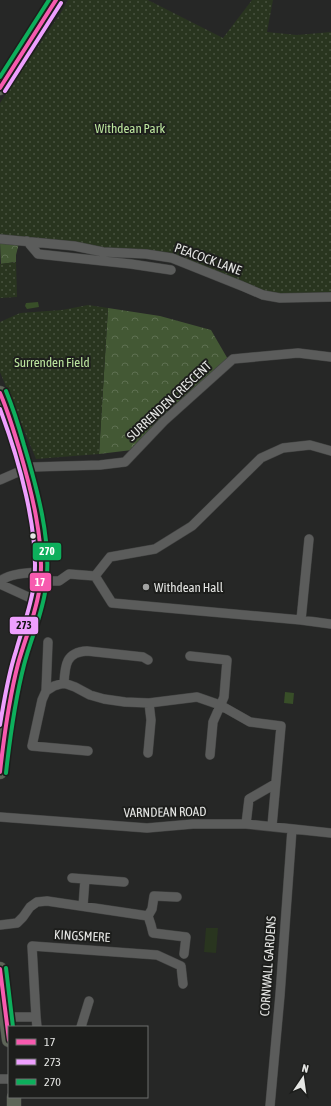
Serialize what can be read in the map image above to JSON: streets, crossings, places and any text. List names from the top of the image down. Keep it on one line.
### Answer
{"streets":{"street":["PEACOCK LANE","SURRENDEN CRESCENT","VARNDEAN ROAD","KINGSMERE","CORNWALL GARDENS"]},"crossings":[["VARNDEAN ROAD","CORNWALL GARDENS"]],"parks":["Withdean Park","Surrenden Field"],"places":["Withdean Hall"],"lines":["transit line 17","transit line 270","transit line 273"],"legend":["17","273","270"],"north":"top"}
